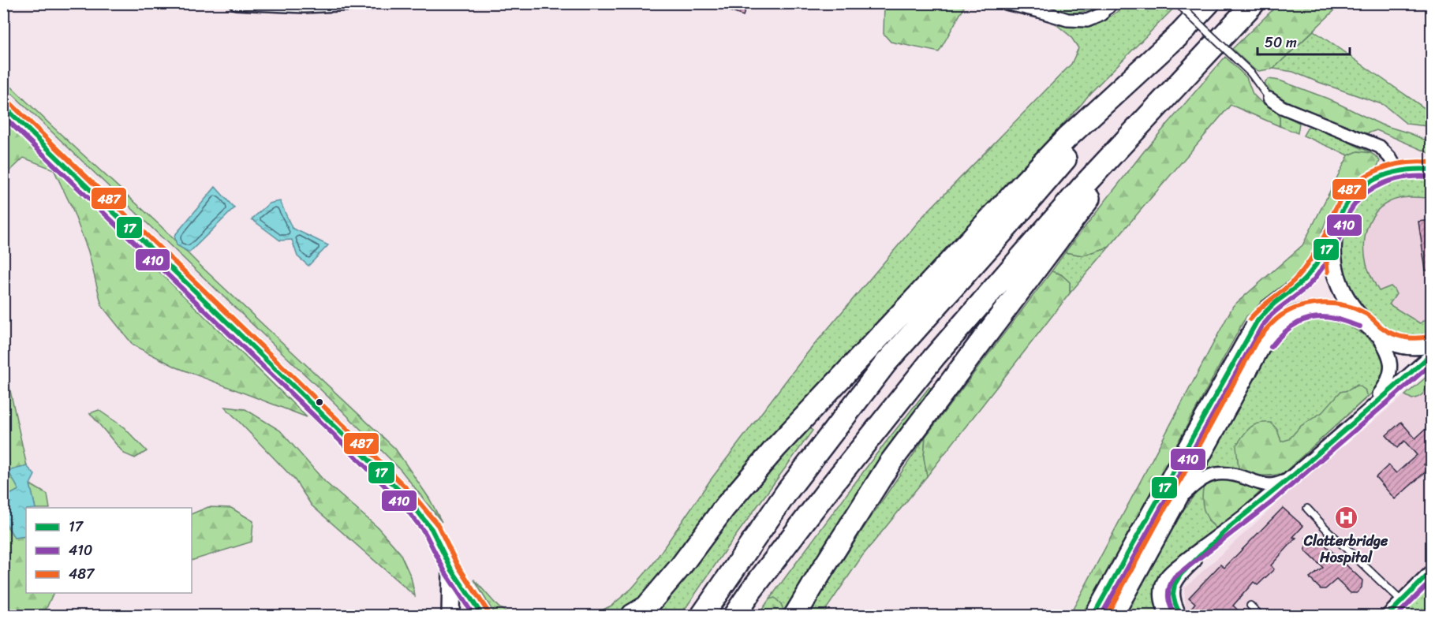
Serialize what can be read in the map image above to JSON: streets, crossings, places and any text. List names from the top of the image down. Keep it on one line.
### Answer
{"places":{"hospital":["Clatterbridge Hospital"]},"lines":["transit line 487","transit line 17","transit line 410"],"legend":["17","410","487"],"scale_bar":"50 m"}
